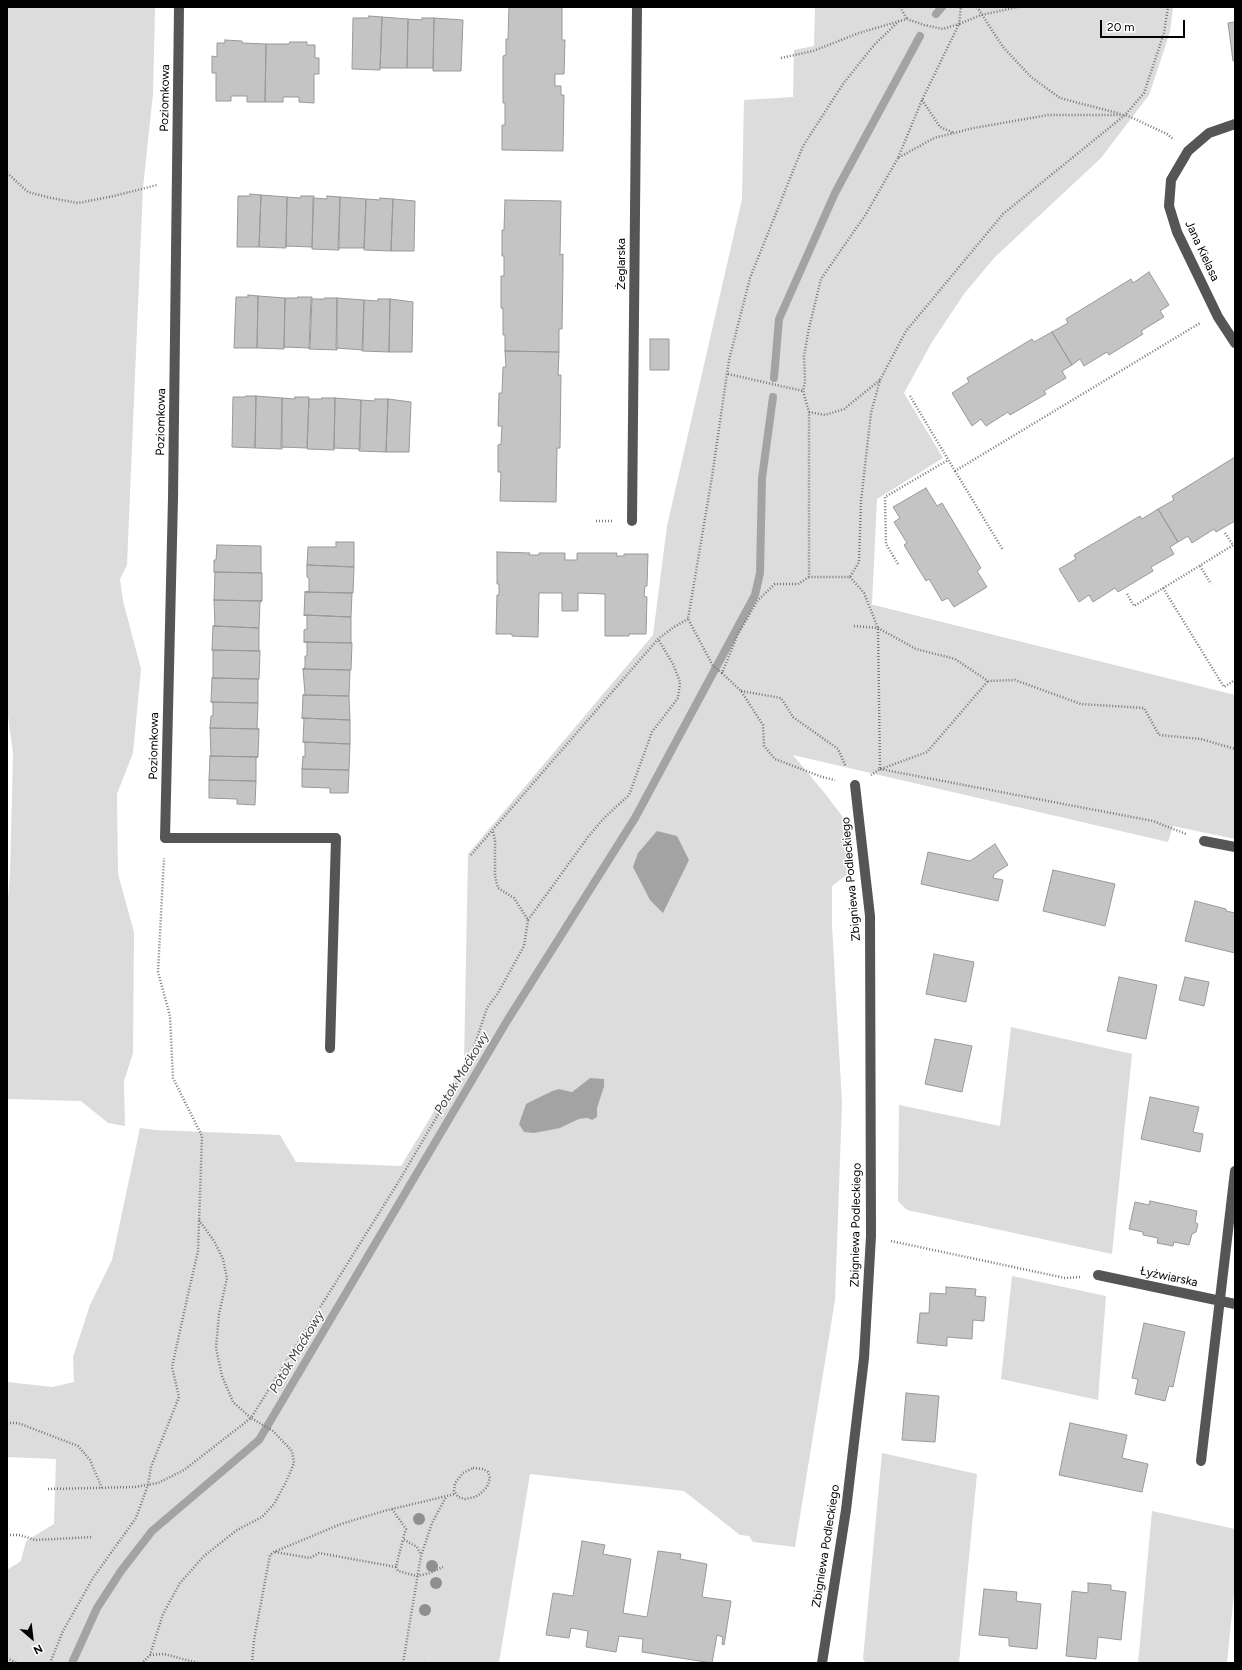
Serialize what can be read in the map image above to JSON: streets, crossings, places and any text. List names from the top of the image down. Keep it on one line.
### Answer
{"streets":{"street":["Poziomkowa","Jana Kielasa","Żeglarska","Zbigniewa Podleckiego","Łyżwiarska"]},"water":["Potok Maćkowy"],"scale_bar":"20 m","north":"bottom right"}
